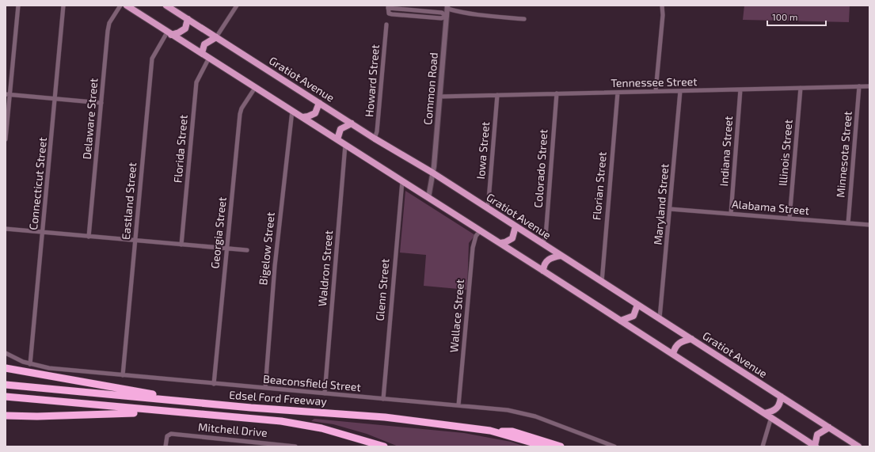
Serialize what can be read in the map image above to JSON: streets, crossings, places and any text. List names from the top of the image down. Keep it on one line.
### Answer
{"streets":{"highway":["Edsel Ford Freeway"],"main road":["Gratiot Avenue"],"street":["Howard Street","Tennessee Street","Common Road","Delaware Street","Florida Street","Iowa Street","Indiana Street","Illinois Street","Minnesota Street","Colorado Street","Connecticut Street","Florian Street","Eastland Street","Maryland Street","Alabama Street","Georgia Street","Bigelow Street","Waldron Street","Glenn Street","Wallace Street","Beaconsfield Street","Mitchell Drive"]},"crossings":[["Gratiot Avenue","Howard Street"],["Gratiot Avenue","Common Road"],["Gratiot Avenue","Iowa Street"],["Gratiot Avenue","Colorado Street"],["Gratiot Avenue","Florian Street"],["Gratiot Avenue","Maryland Street"],["Tennessee Street","Common Road"],["Tennessee Street","Iowa Street"],["Tennessee Street","Indiana Street"],["Tennessee Street","Illinois Street"],["Tennessee Street","Minnesota Street"],["Tennessee Street","Colorado Street"],["Tennessee Street","Florian Street"],["Tennessee Street","Maryland Street"],["Indiana Street","Alabama Street"],["Illinois Street","Alabama Street"],["Minnesota Street","Alabama Street"],["Connecticut Street","Beaconsfield Street"],["Eastland Street","Beaconsfield Street"],["Maryland Street","Alabama Street"],["Georgia Street","Beaconsfield Street"],["Bigelow Street","Beaconsfield Street"],["Waldron Street","Beaconsfield Street"],["Glenn Street","Beaconsfield Street"],["Wallace Street","Beaconsfield Street"]],"scale_bar":"100 m"}
